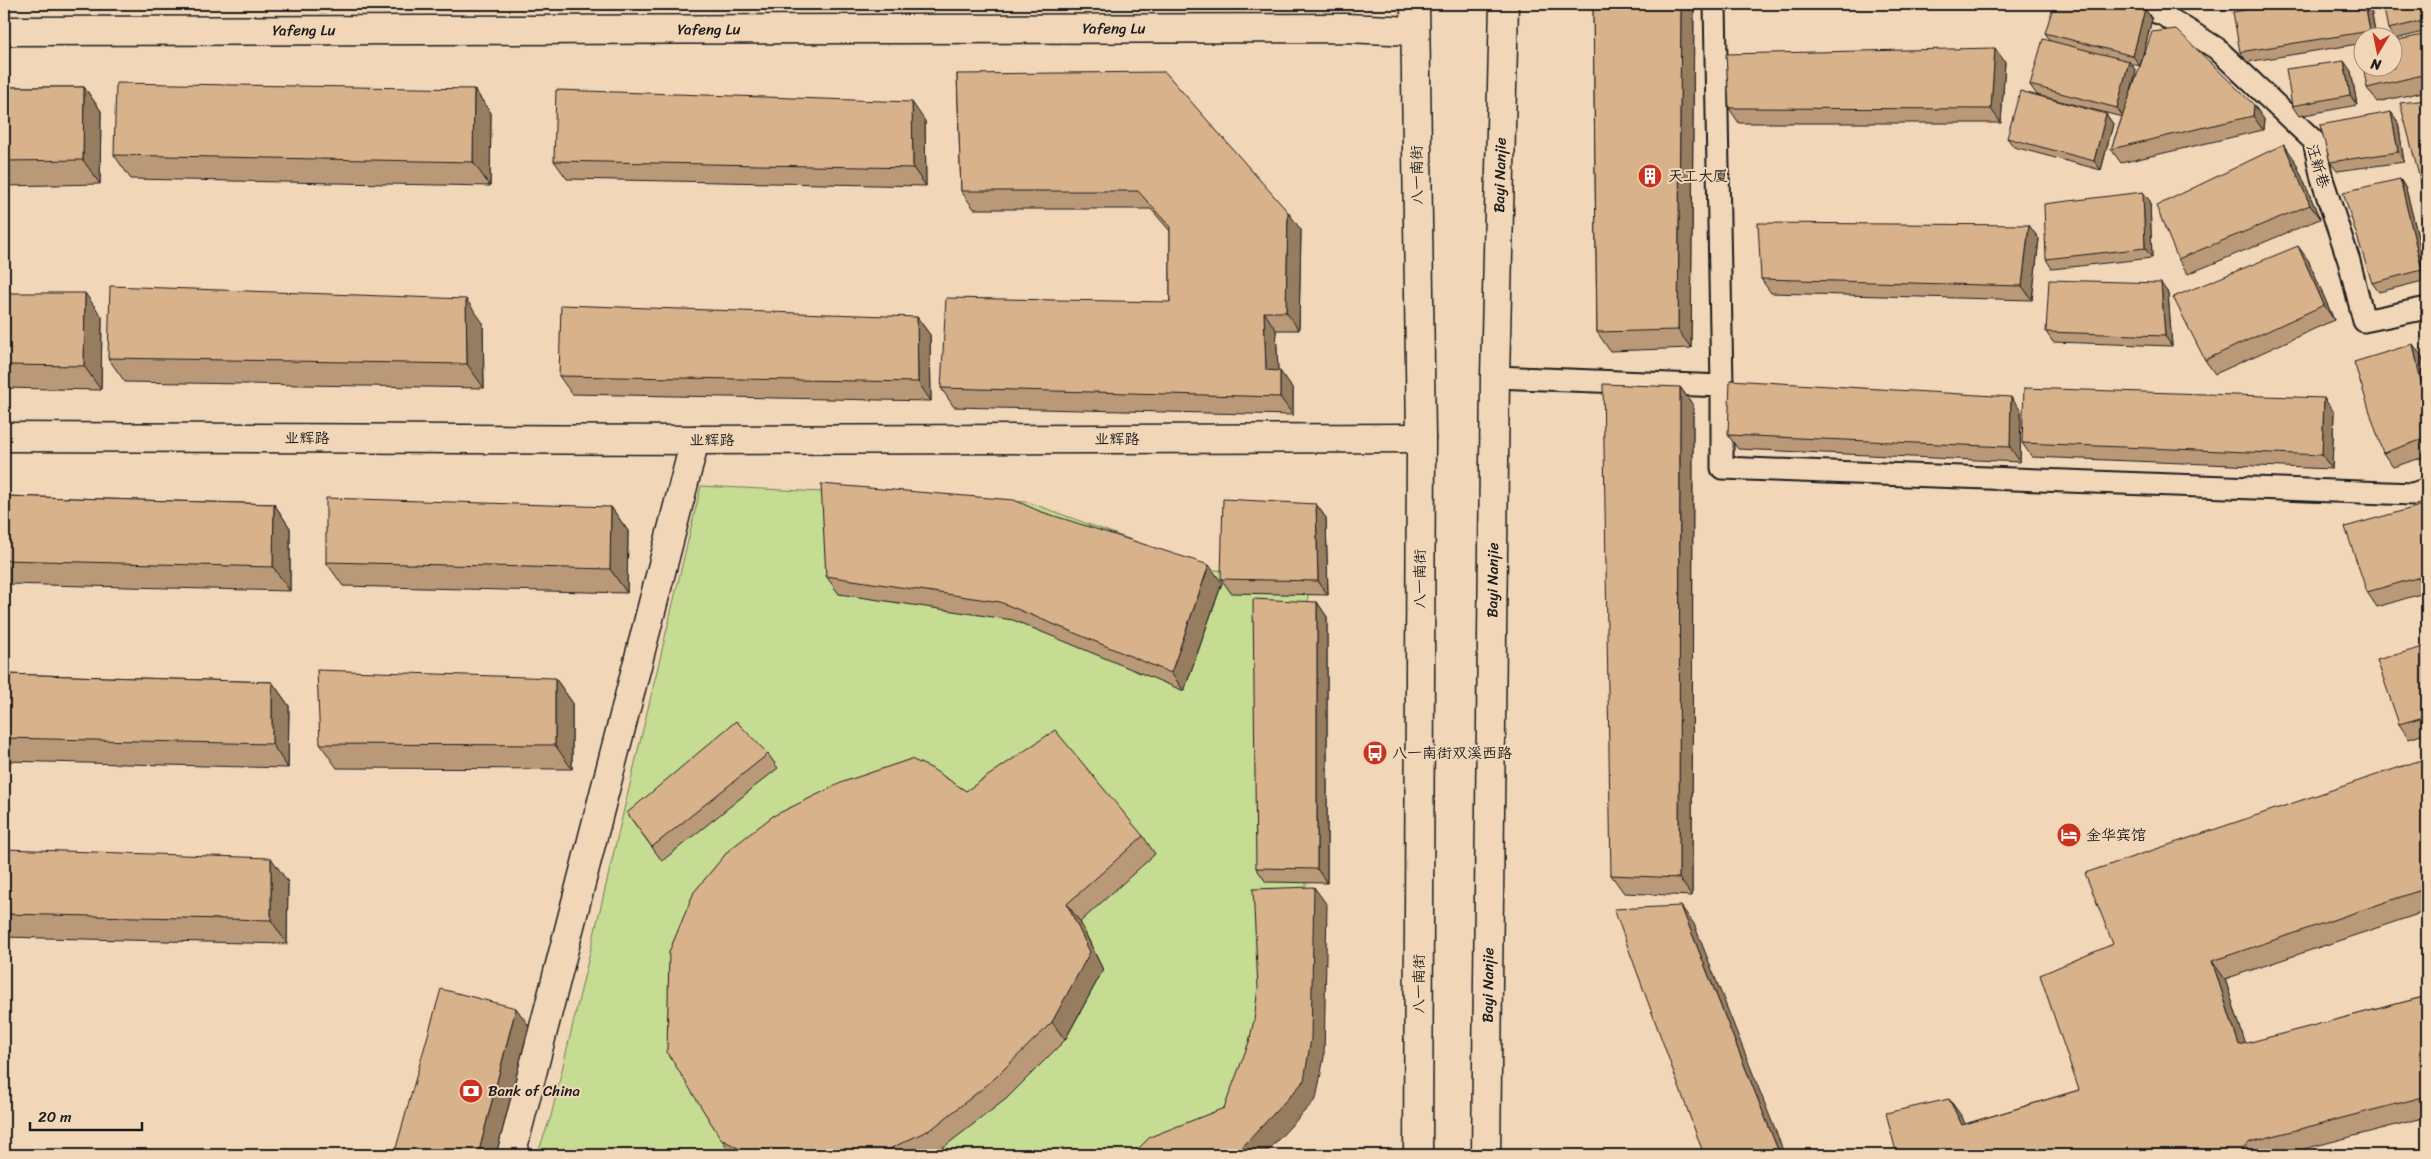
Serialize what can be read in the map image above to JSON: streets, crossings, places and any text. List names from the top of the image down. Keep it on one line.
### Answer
{"streets":{"street":["Yafeng Lu","八一南街","Bayi Nanjie","业辉路"],"lane":["汪新巷"]},"crossings":[["Yafeng Lu","八一南街"],["八一南街","业辉路"]],"places":{"building":["天工大厦"],"bus stop":["八一南街双溪西路"],"hotel":["金华宾馆"],"bank":["Bank of China"]},"scale_bar":"20 m","north":"bottom"}
